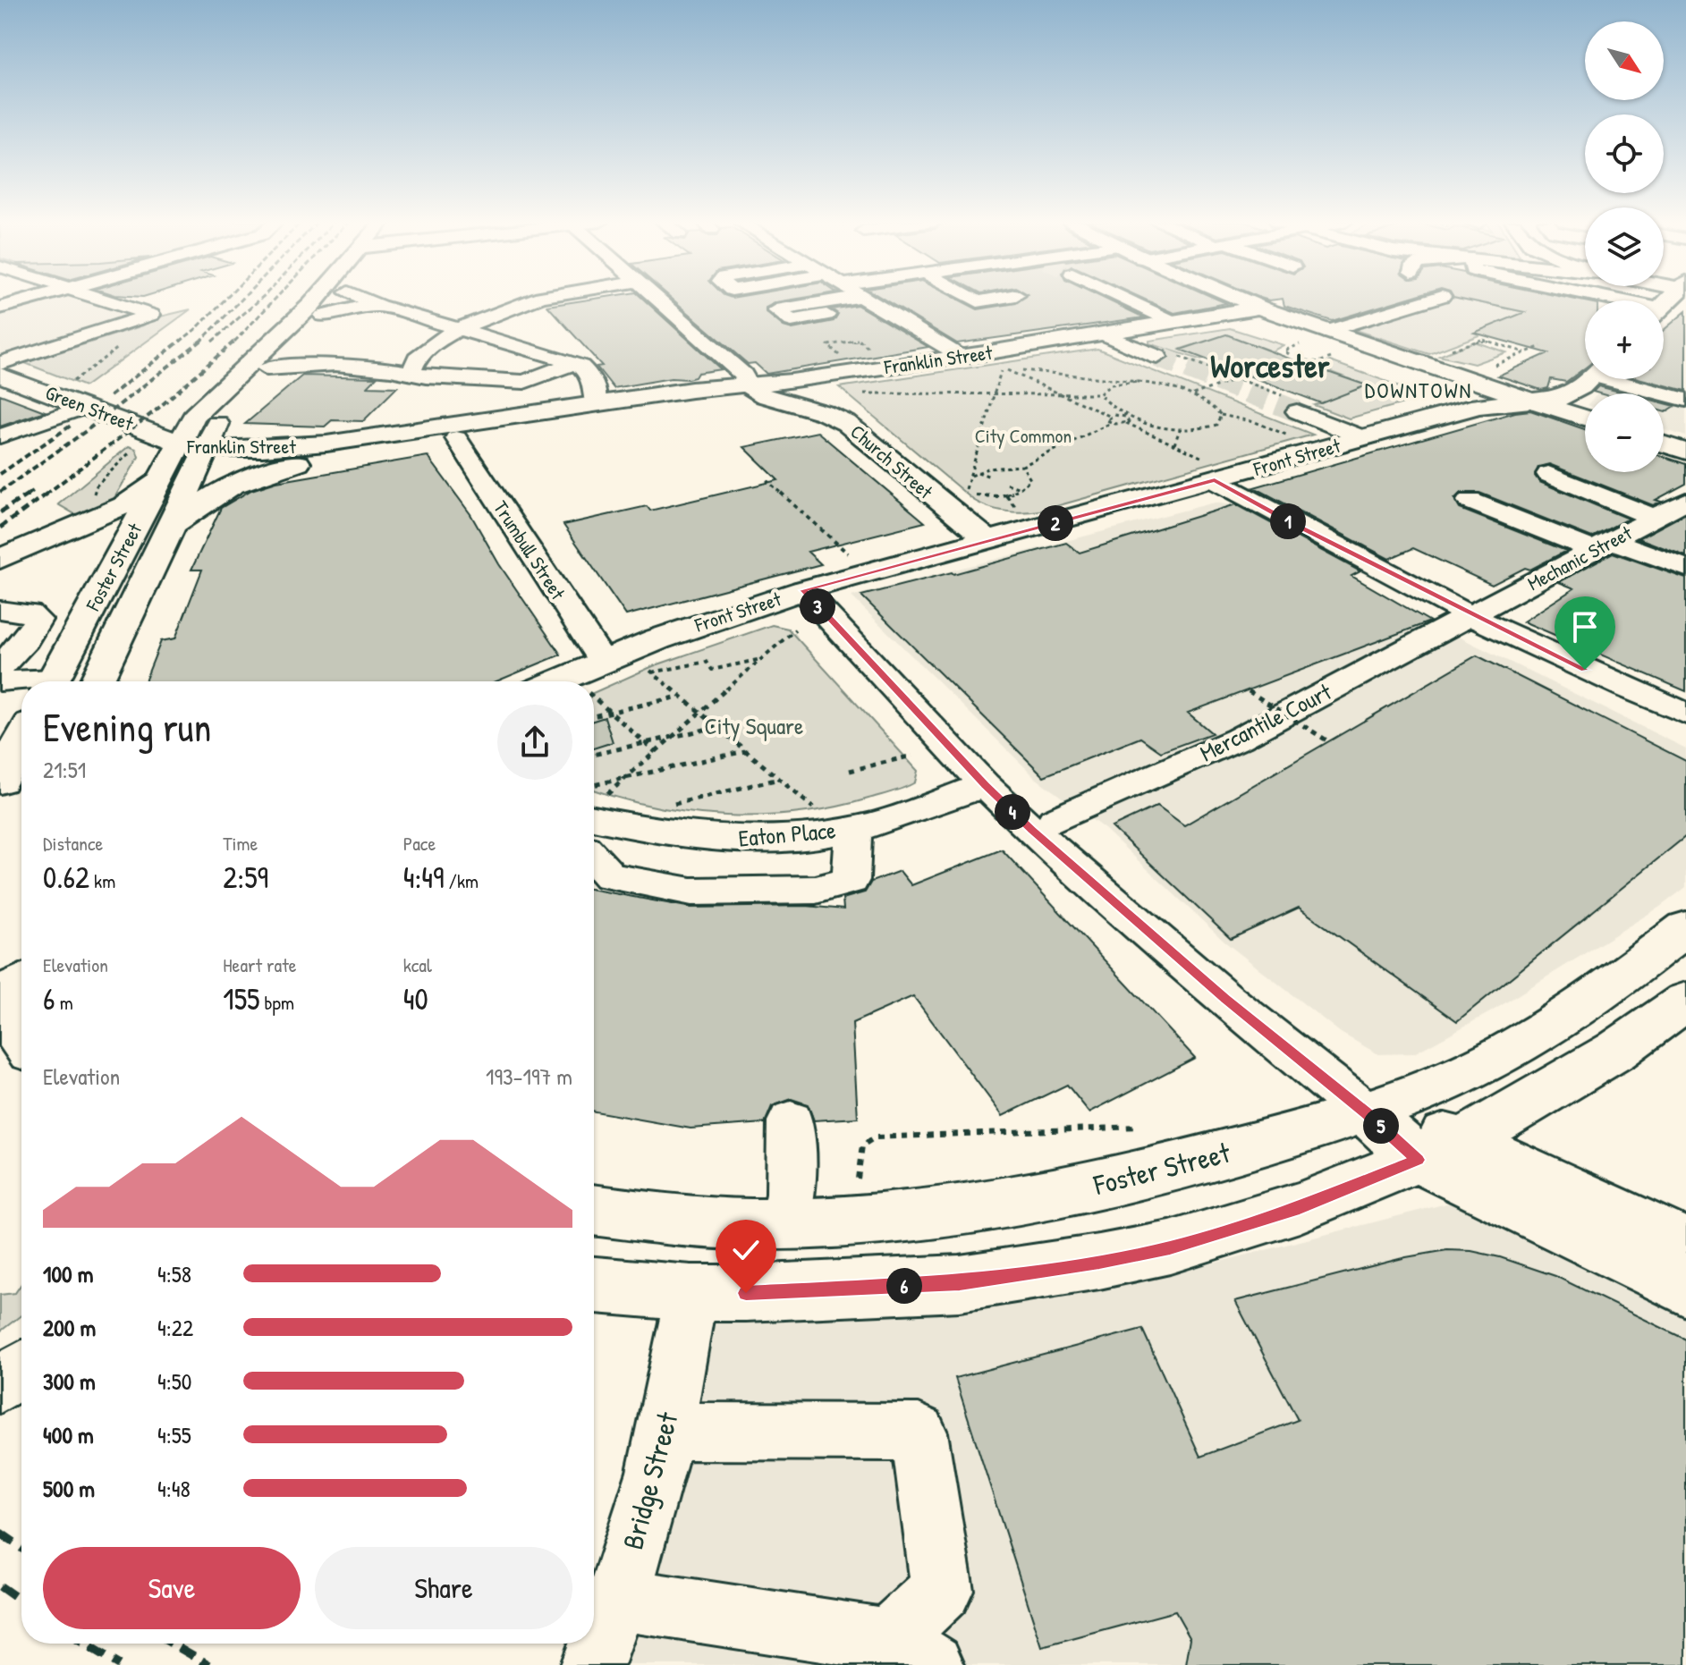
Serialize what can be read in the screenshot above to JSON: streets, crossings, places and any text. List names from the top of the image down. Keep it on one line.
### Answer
{"streets":{"main road":["Franklin Street","Green Street","Front Street","Church Street","Foster Street"],"street":["Trumbull Street","Mechanic Street","Mercantile Court","Eaton Place","Bridge Street"]},"crossings":[["Franklin Street","Green Street"],["Franklin Street","Church Street"],["Franklin Street","Trumbull Street"],["Franklin Street","Foster Street"],["Green Street","Foster Street"],["Front Street","Church Street"],["Front Street","Trumbull Street"],["Mechanic Street","Mercantile Court"]],"districts":["Worcester","DOWNTOWN"],"parks":["City Common","City Square"],"north":"bottom right","page":{"map_buttons":["+","−"],"pins":["1","2","3","4","5","6"],"heading":["Evening run","21:51"],"stats":[["Distance","0.62 km"],["Time","2:59"],["Pace","4:49 /km"],["Elevation","6 m"],["Heart rate","155 bpm"],["kcal","40"]],"chart":["Elevation","193–197 m"],"list":[{"name":"100 m","note":"4:58"},{"name":"200 m","note":"4:22"},{"name":"300 m","note":"4:50"},{"name":"400 m","note":"4:55"},{"name":"500 m","note":"4:48"}],"buttons":["Save","Share"]}}
